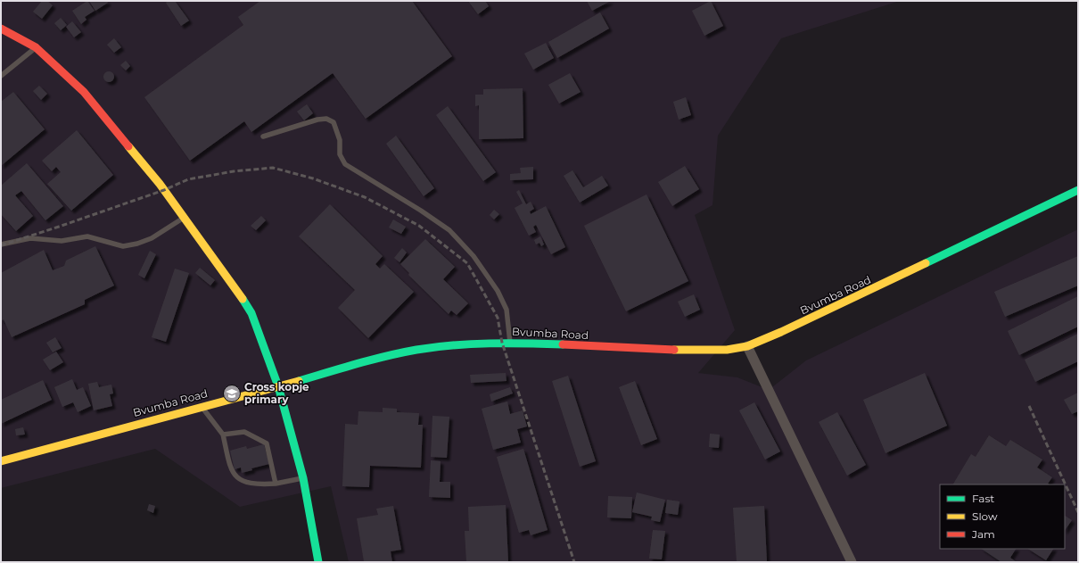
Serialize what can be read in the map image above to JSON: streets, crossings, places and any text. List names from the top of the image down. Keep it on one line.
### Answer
{"streets":{"street":["Bvumba Road"]},"places":{"school or university":["Cross kopje primary"]},"legend":["Fast","Slow","Jam"]}
